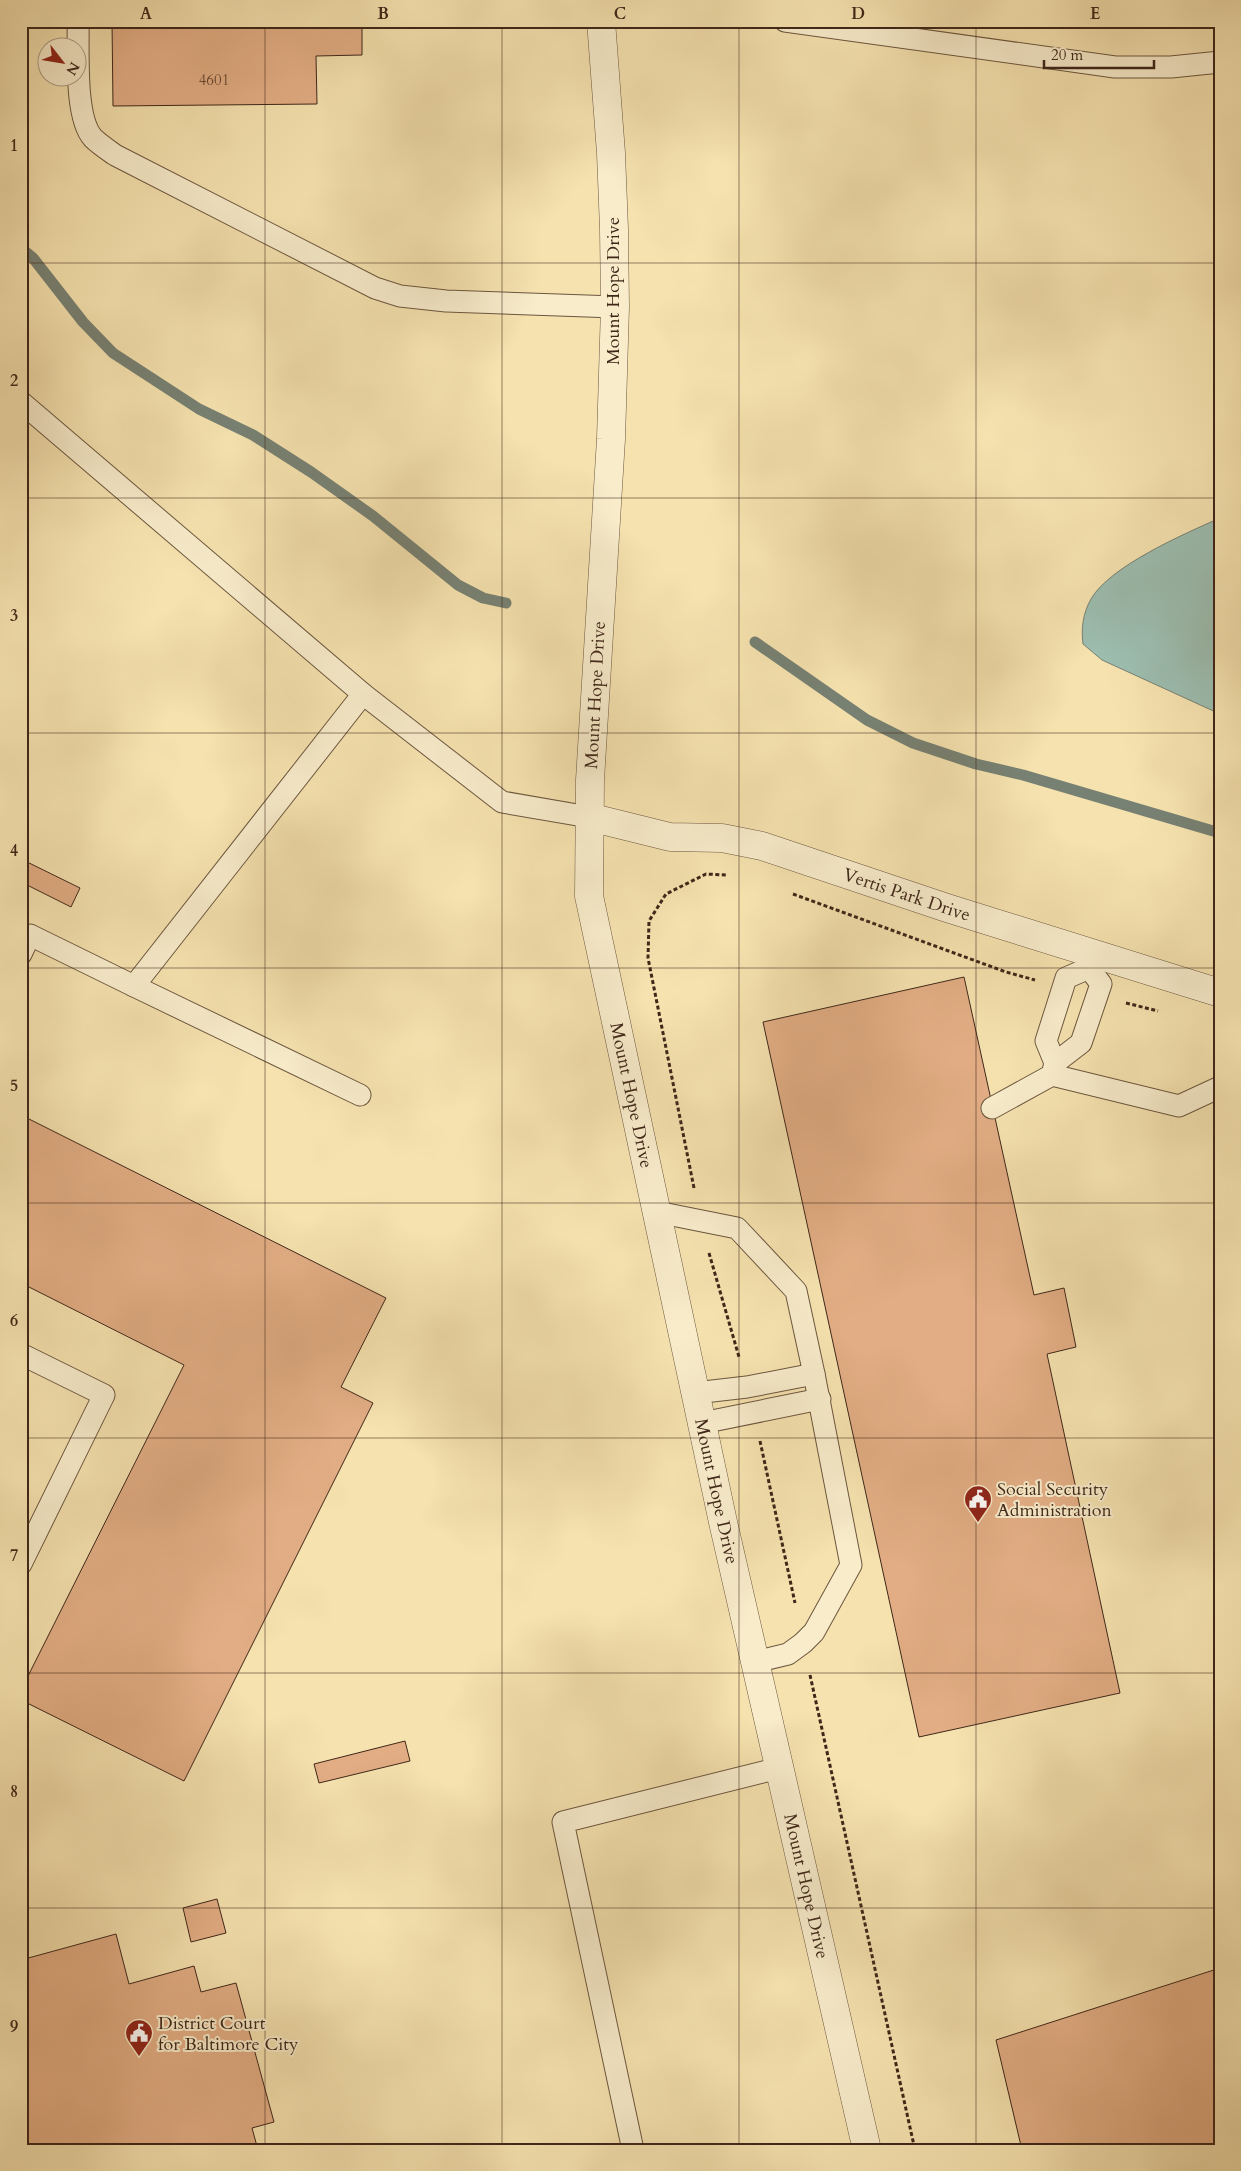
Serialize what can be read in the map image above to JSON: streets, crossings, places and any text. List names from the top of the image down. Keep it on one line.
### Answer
{"streets":{"street":["Mount Hope Drive","Vertis Park Drive"]},"crossings":[["Mount Hope Drive","Vertis Park Drive"]],"places":{"public building":["Social Security Administration","District Court for Baltimore City"]},"house_numbers":["4601"],"scale_bar":"20 m","north":"bottom right","grid":{"columns":["A","B","C","D","E"],"rows":["1","2","3","4","5","6","7","8","9"]}}
